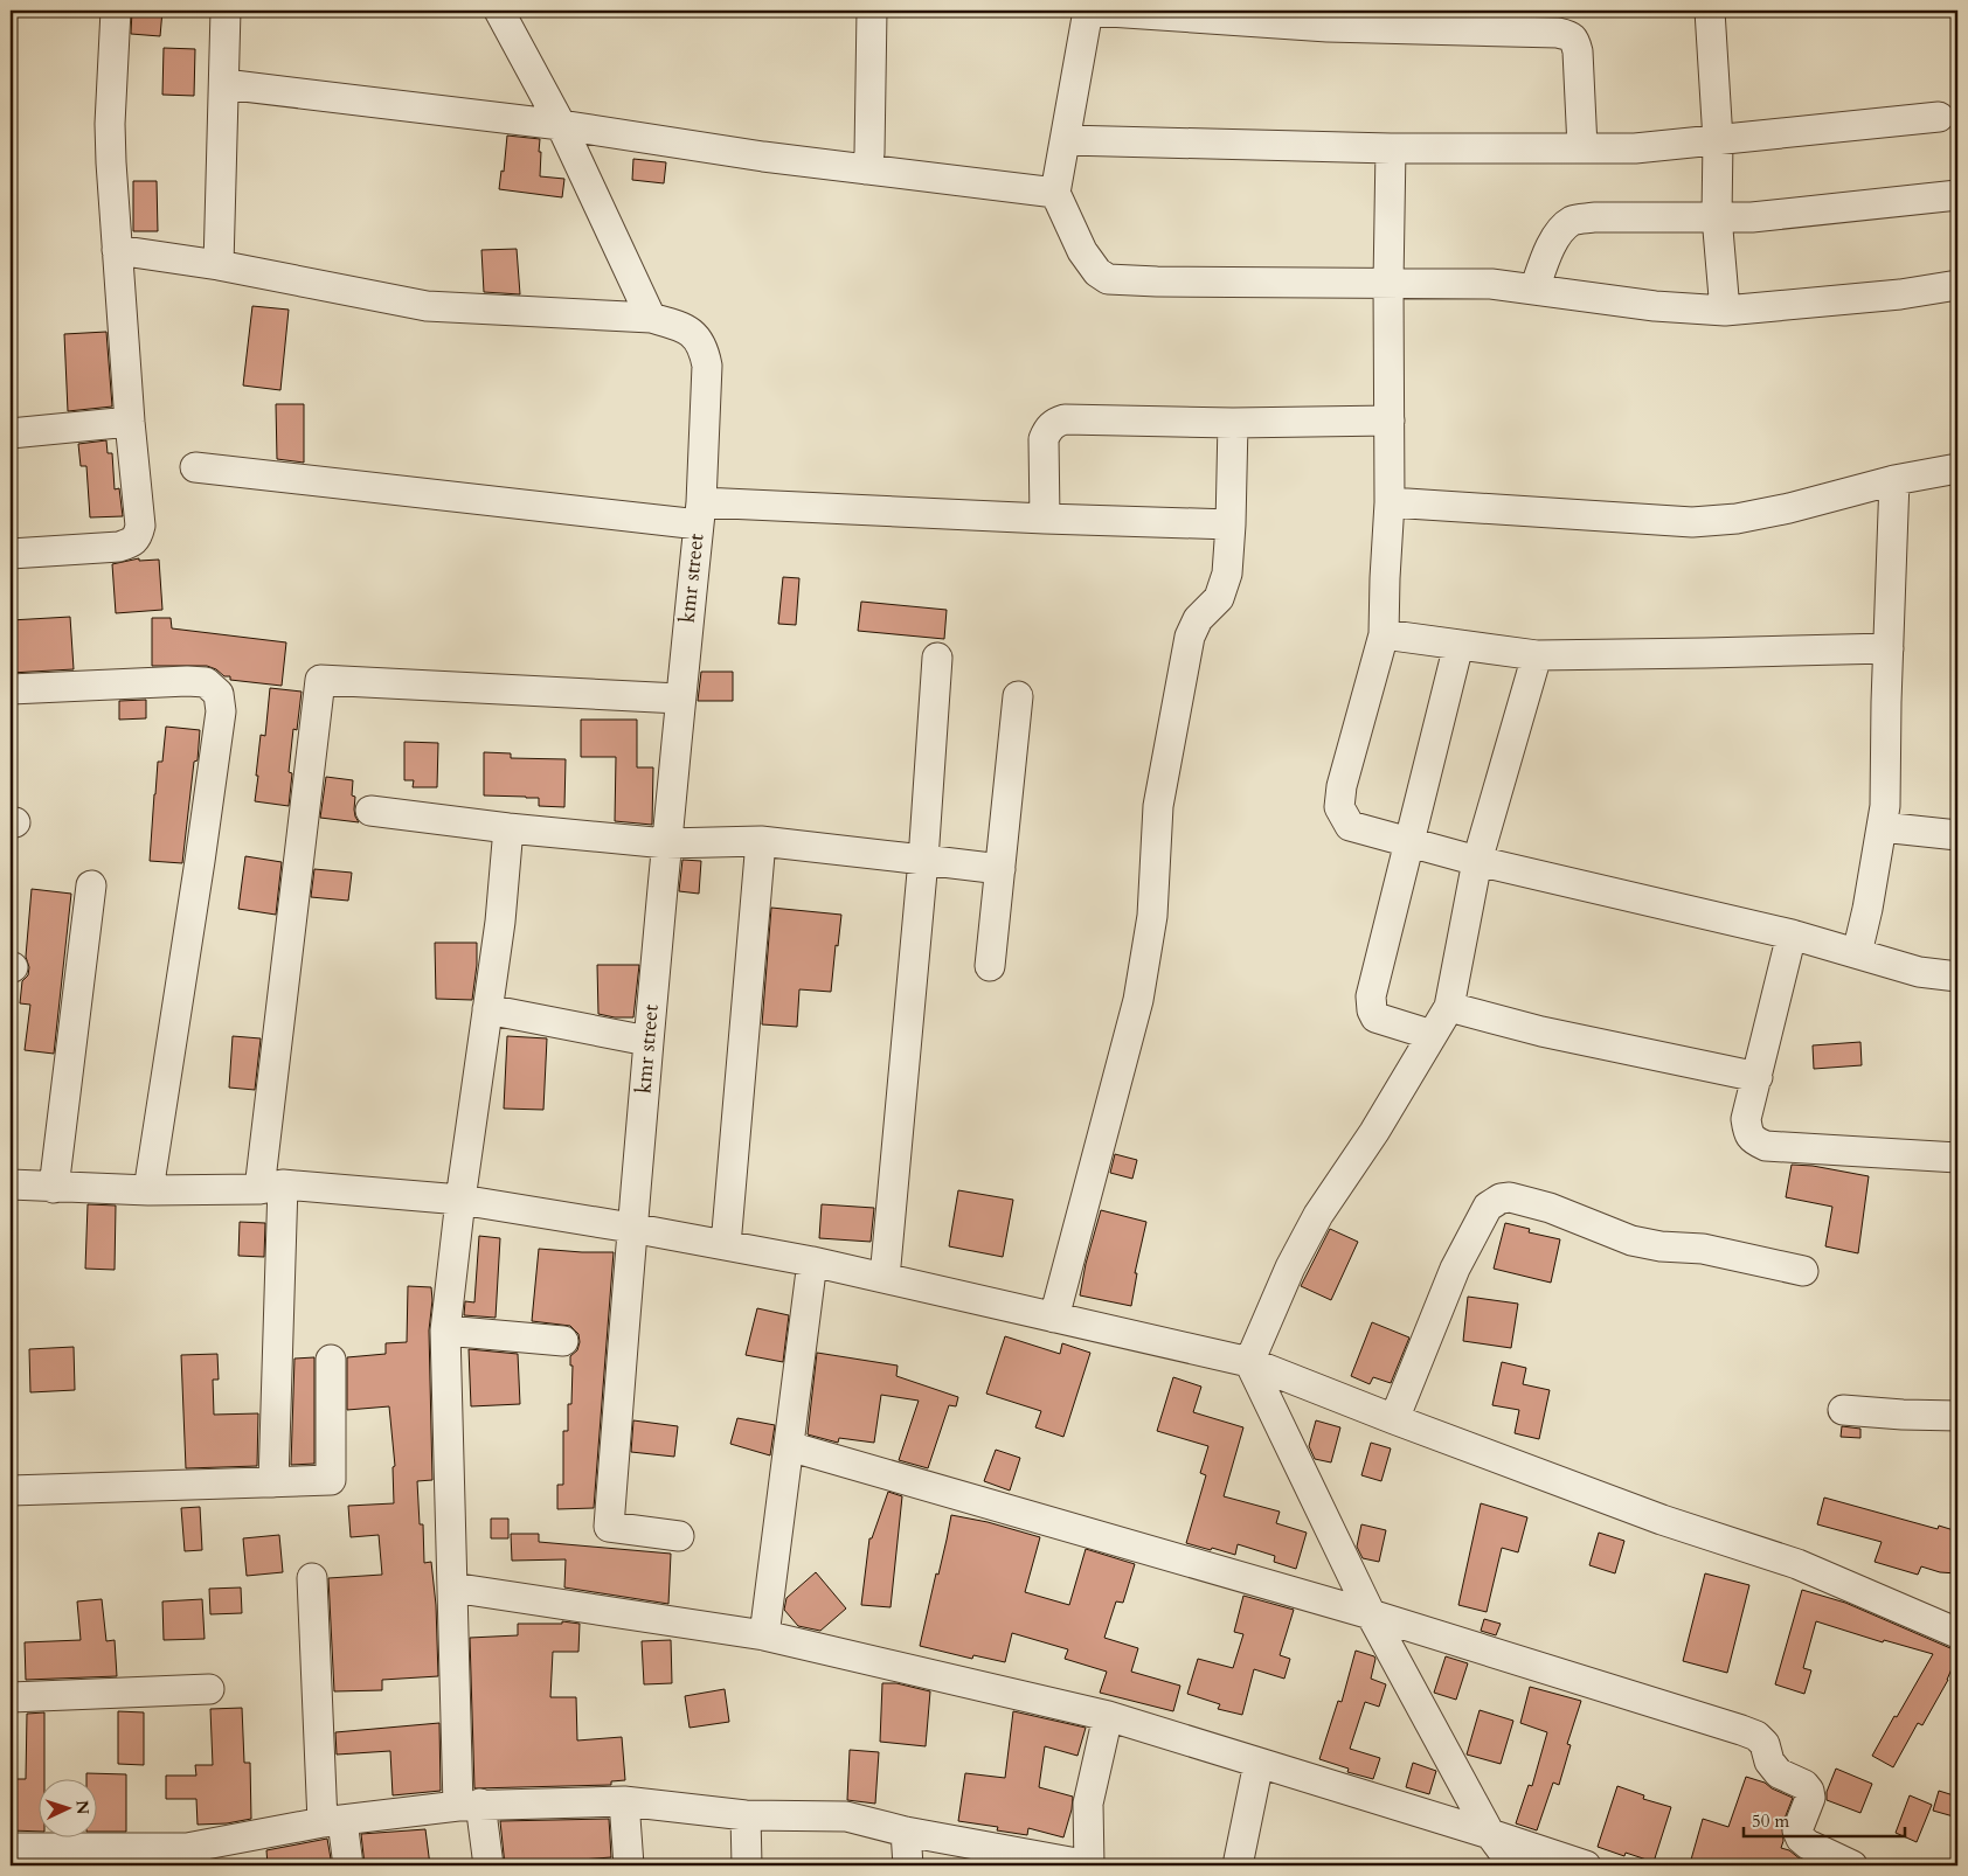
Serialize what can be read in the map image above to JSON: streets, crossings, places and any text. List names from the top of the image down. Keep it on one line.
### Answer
{"streets":{"street":["kmr street"]},"scale_bar":"50 m","north":"right"}
